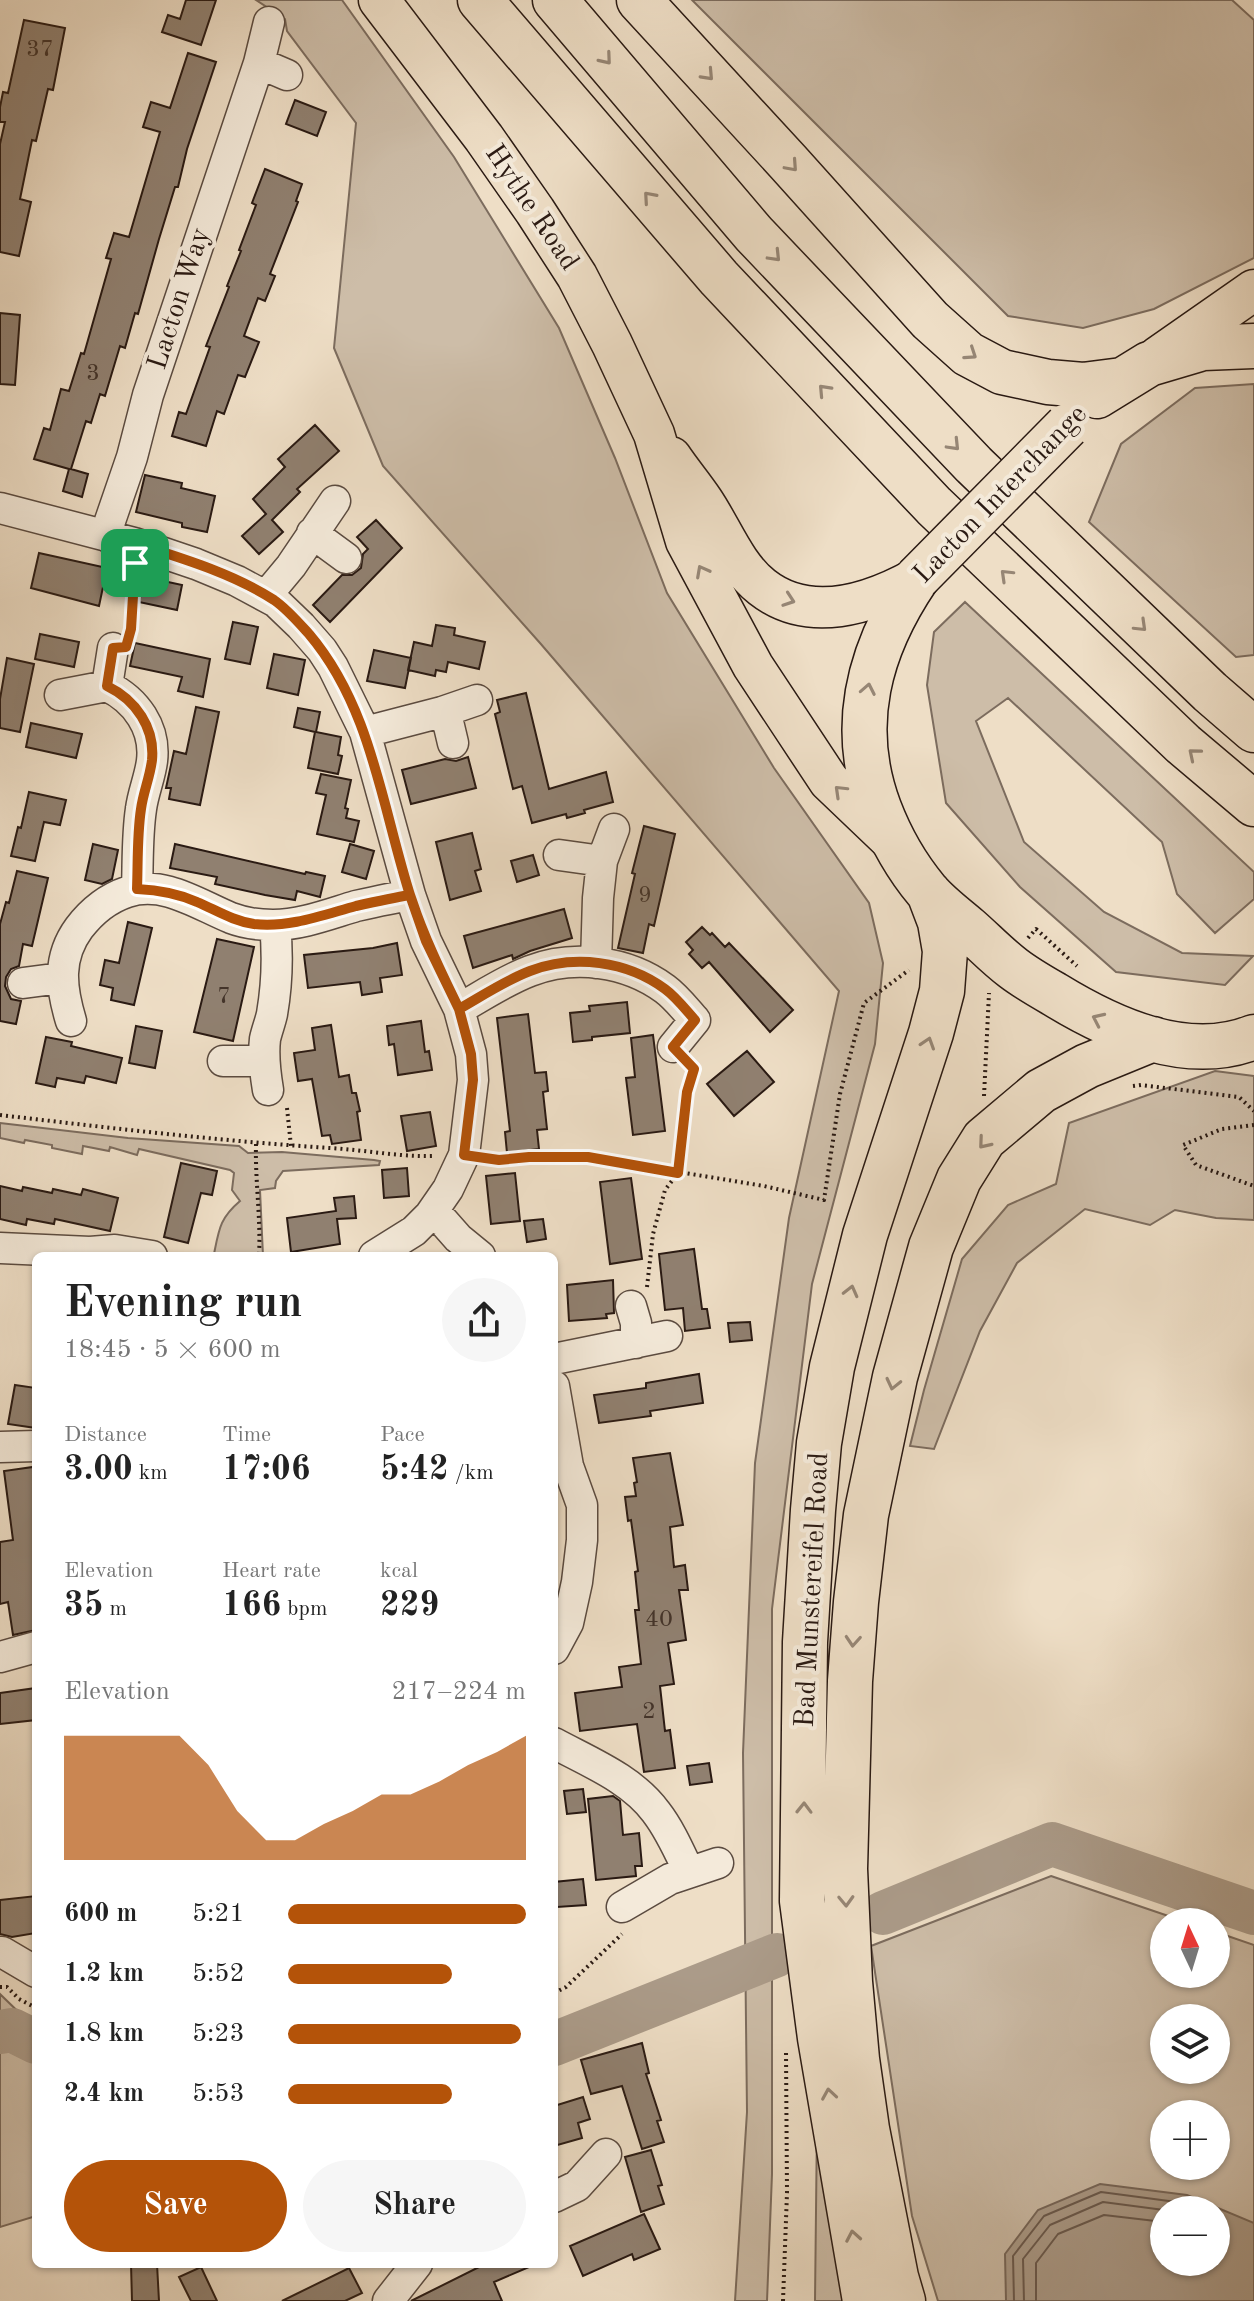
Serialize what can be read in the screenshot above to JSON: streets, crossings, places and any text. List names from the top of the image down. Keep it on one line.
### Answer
{"streets":{"highway":["Lacton Interchange","Bad Munstereifel Road"],"main road":["Hythe Road"],"street":["Lacton Way"]},"crossings":[["Hythe Road","Lacton Interchange"],["Lacton Interchange","Bad Munstereifel Road"]],"house_numbers":["37","3","9","7","40","2"],"north":"top","page":{"heading":["Evening run","18:45 · 5 × 600 m"],"stats":[["Distance","3.00 km"],["Time","17:06"],["Pace","5:42 /km"],["Elevation","35 m"],["Heart rate","166 bpm"],["kcal","229"]],"chart":["Elevation","217–224 m"],"list":[{"name":"600 m","note":"5:21"},{"name":"1.2 km","note":"5:52"},{"name":"1.8 km","note":"5:23"},{"name":"2.4 km","note":"5:53"}],"map_buttons":["+","−"],"buttons":["Save","Share"]}}
